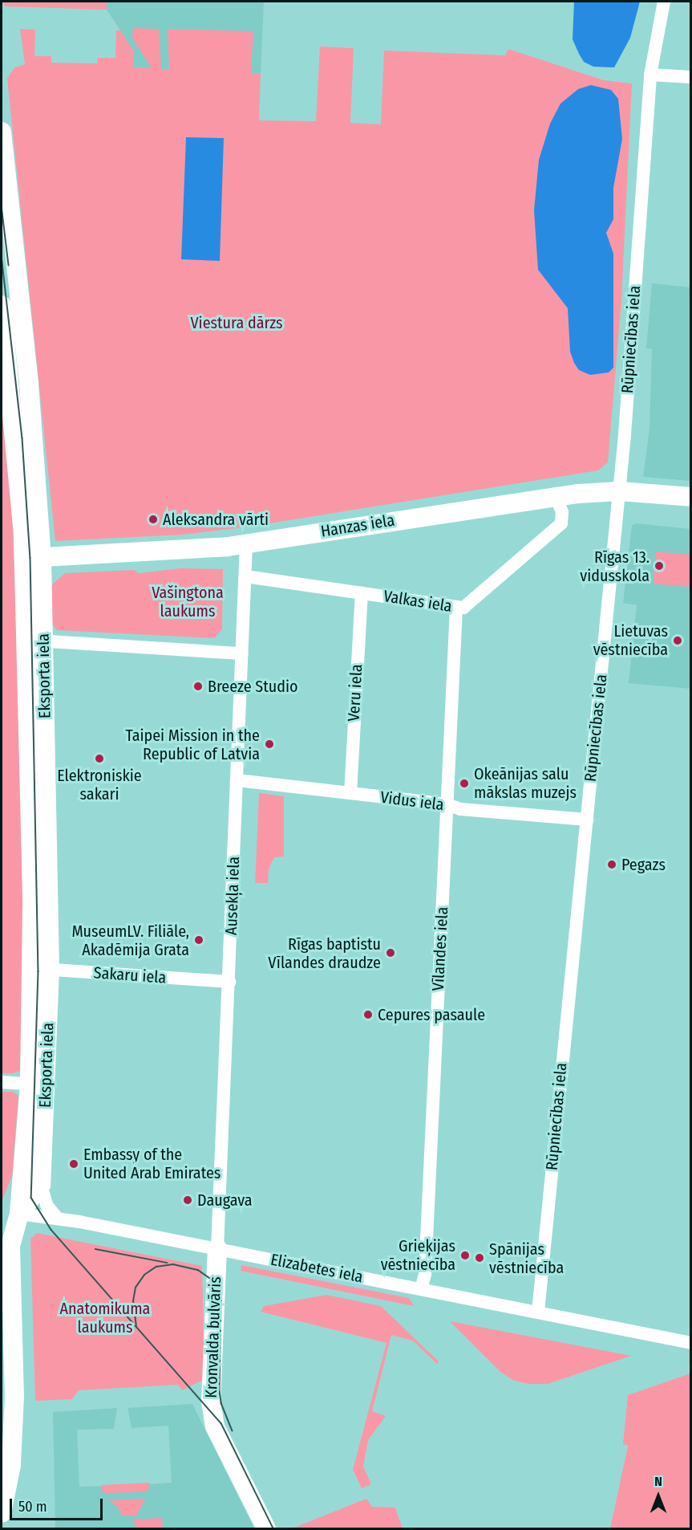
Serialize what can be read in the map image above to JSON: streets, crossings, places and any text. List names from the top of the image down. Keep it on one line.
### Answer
{"streets":{"main road":["Hanzas iela","Eksporta iela","Kronvalda bulvāris"],"street":["Rūpniecības iela","Valkas iela","Veru iela","Vidus iela","Ausekļa iela","Vīlandes iela","Sakaru iela","Elizabetes iela"]},"crossings":[["Rūpniecības iela","Hanzas iela"],["Rūpniecības iela","Vidus iela"],["Rūpniecības iela","Elizabetes iela"],["Hanzas iela","Valkas iela"],["Hanzas iela","Eksporta iela"],["Hanzas iela","Ausekļa iela"],["Valkas iela","Veru iela"],["Valkas iela","Ausekļa iela"],["Valkas iela","Vīlandes iela"],["Eksporta iela","Sakaru iela"],["Eksporta iela","Elizabetes iela"],["Veru iela","Vidus iela"],["Vidus iela","Ausekļa iela"],["Vidus iela","Vīlandes iela"],["Ausekļa iela","Sakaru iela"],["Ausekļa iela","Elizabetes iela"],["Ausekļa iela","Kronvalda bulvāris"],["Vīlandes iela","Elizabetes iela"],["Elizabetes iela","Kronvalda bulvāris"]],"parks":["Viestura dārzs","Vašingtona laukums","Anatomikuma laukums"],"places":["Aleksandra vārti","Rīgas 13. vidusskola","Lietuvas vēstniecība","Breeze Studio","Taipei Mission in the Republic of Latvia","Elektroniskie sakari","Okeānijas salu mākslas muzejs","Pegazs","MuseumLV. Filiāle, Akadēmija Grata","Rīgas baptistu Vīlandes draudze","Cepures pasaule","Embassy of the United Arab Emirates","Daugava","Grieķijas vēstniecība","Spānijas vēstniecība"],"scale_bar":"50 m","north":"top"}
